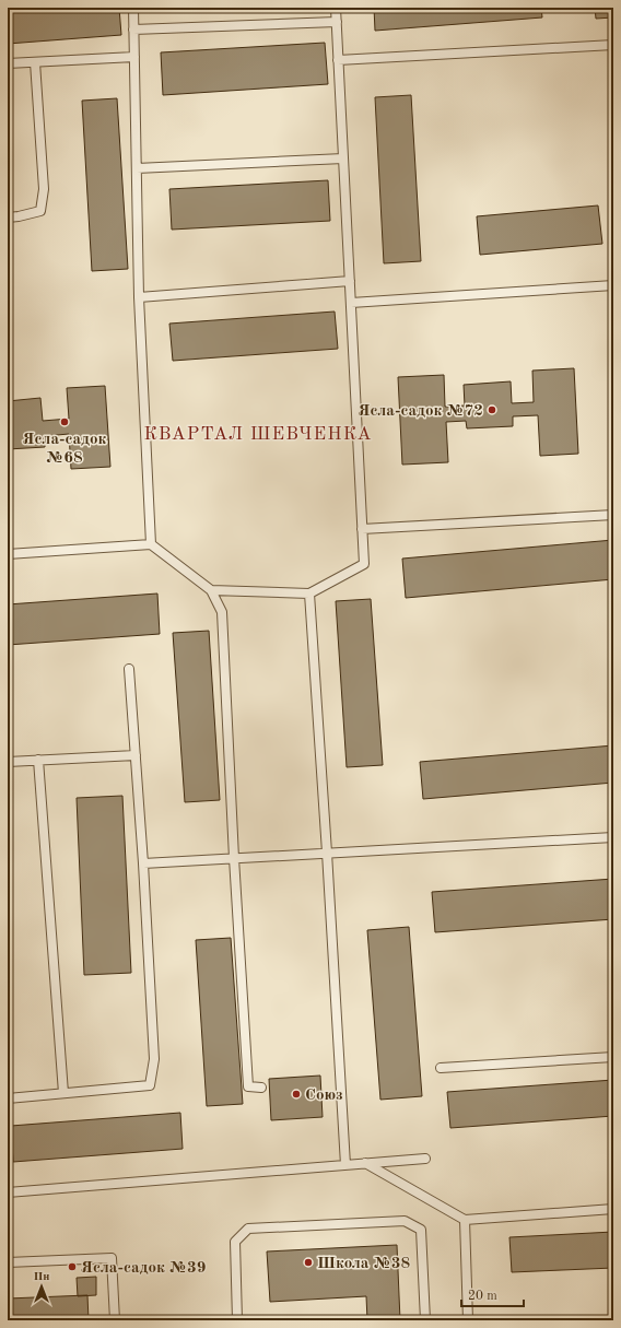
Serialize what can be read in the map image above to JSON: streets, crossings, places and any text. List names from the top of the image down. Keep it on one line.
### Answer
{"districts":["КВАРТАЛ ШЕВЧЕНКА"],"places":["Ясла-садок №72","Ясла-садок №68","Союз","Школа №38","Ясла-садок №39"],"scale_bar":"20 m","north":"top"}
